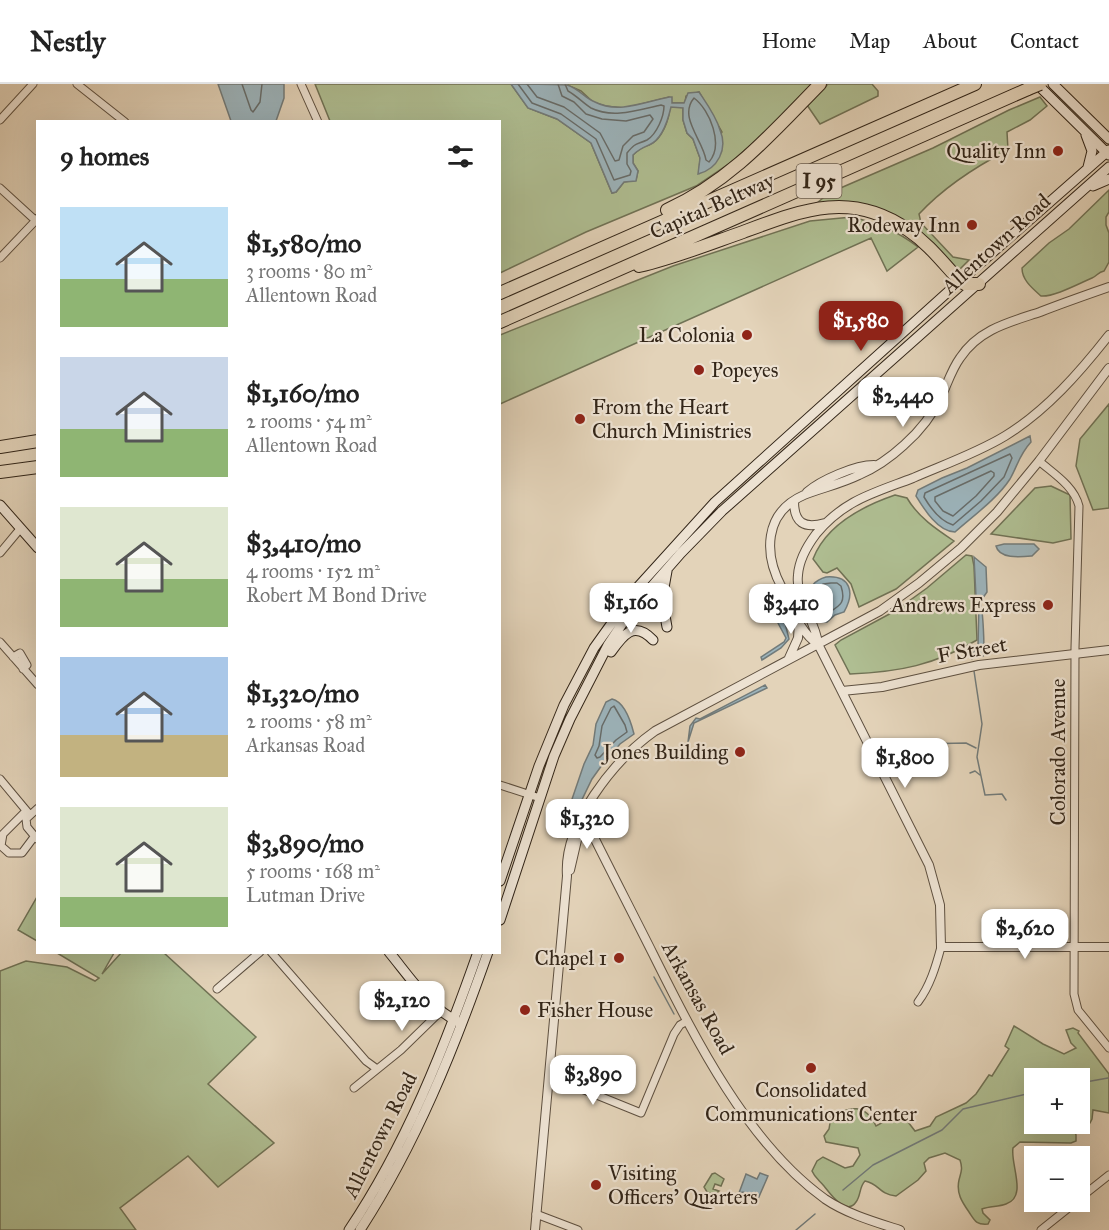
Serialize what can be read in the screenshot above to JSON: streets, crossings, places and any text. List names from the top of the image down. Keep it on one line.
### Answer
{"streets":{"highway":["I 95","Capital Beltway"],"main road":["Allentown Road"],"street":["F Street","Colorado Avenue","Arkansas Road"]},"crossings":[["F Street","Colorado Avenue"]],"places":["Quality Inn","Rodeway Inn","La Colonia","Popeyes","From the Heart Church Ministries","Andrews Express","Jones Building","Chapel 1","Fisher House","Consolidated Communications Center","Visiting Officers' Quarters"],"page":{"header":"Nestly","nav":["Home","Map","About","Contact"],"heading":"9 homes","list":[{"name":"$1,580/mo","note":"3 rooms · 80 m² · Allentown Road"},{"name":"$1,160/mo","note":"2 rooms · 54 m² · Allentown Road"},{"name":"$3,410/mo","note":"4 rooms · 152 m² · Robert M Bond Drive"},{"name":"$1,320/mo","note":"2 rooms · 58 m² · Arkansas Road"},{"name":"$3,890/mo","note":"5 rooms · 168 m² · Lutman Drive"}],"price":["$1,580","$2,440","$1,160","$3,410","$1,800","$1,320","$2,620","$2,120","$3,890"],"map_buttons":["+","−"]}}
